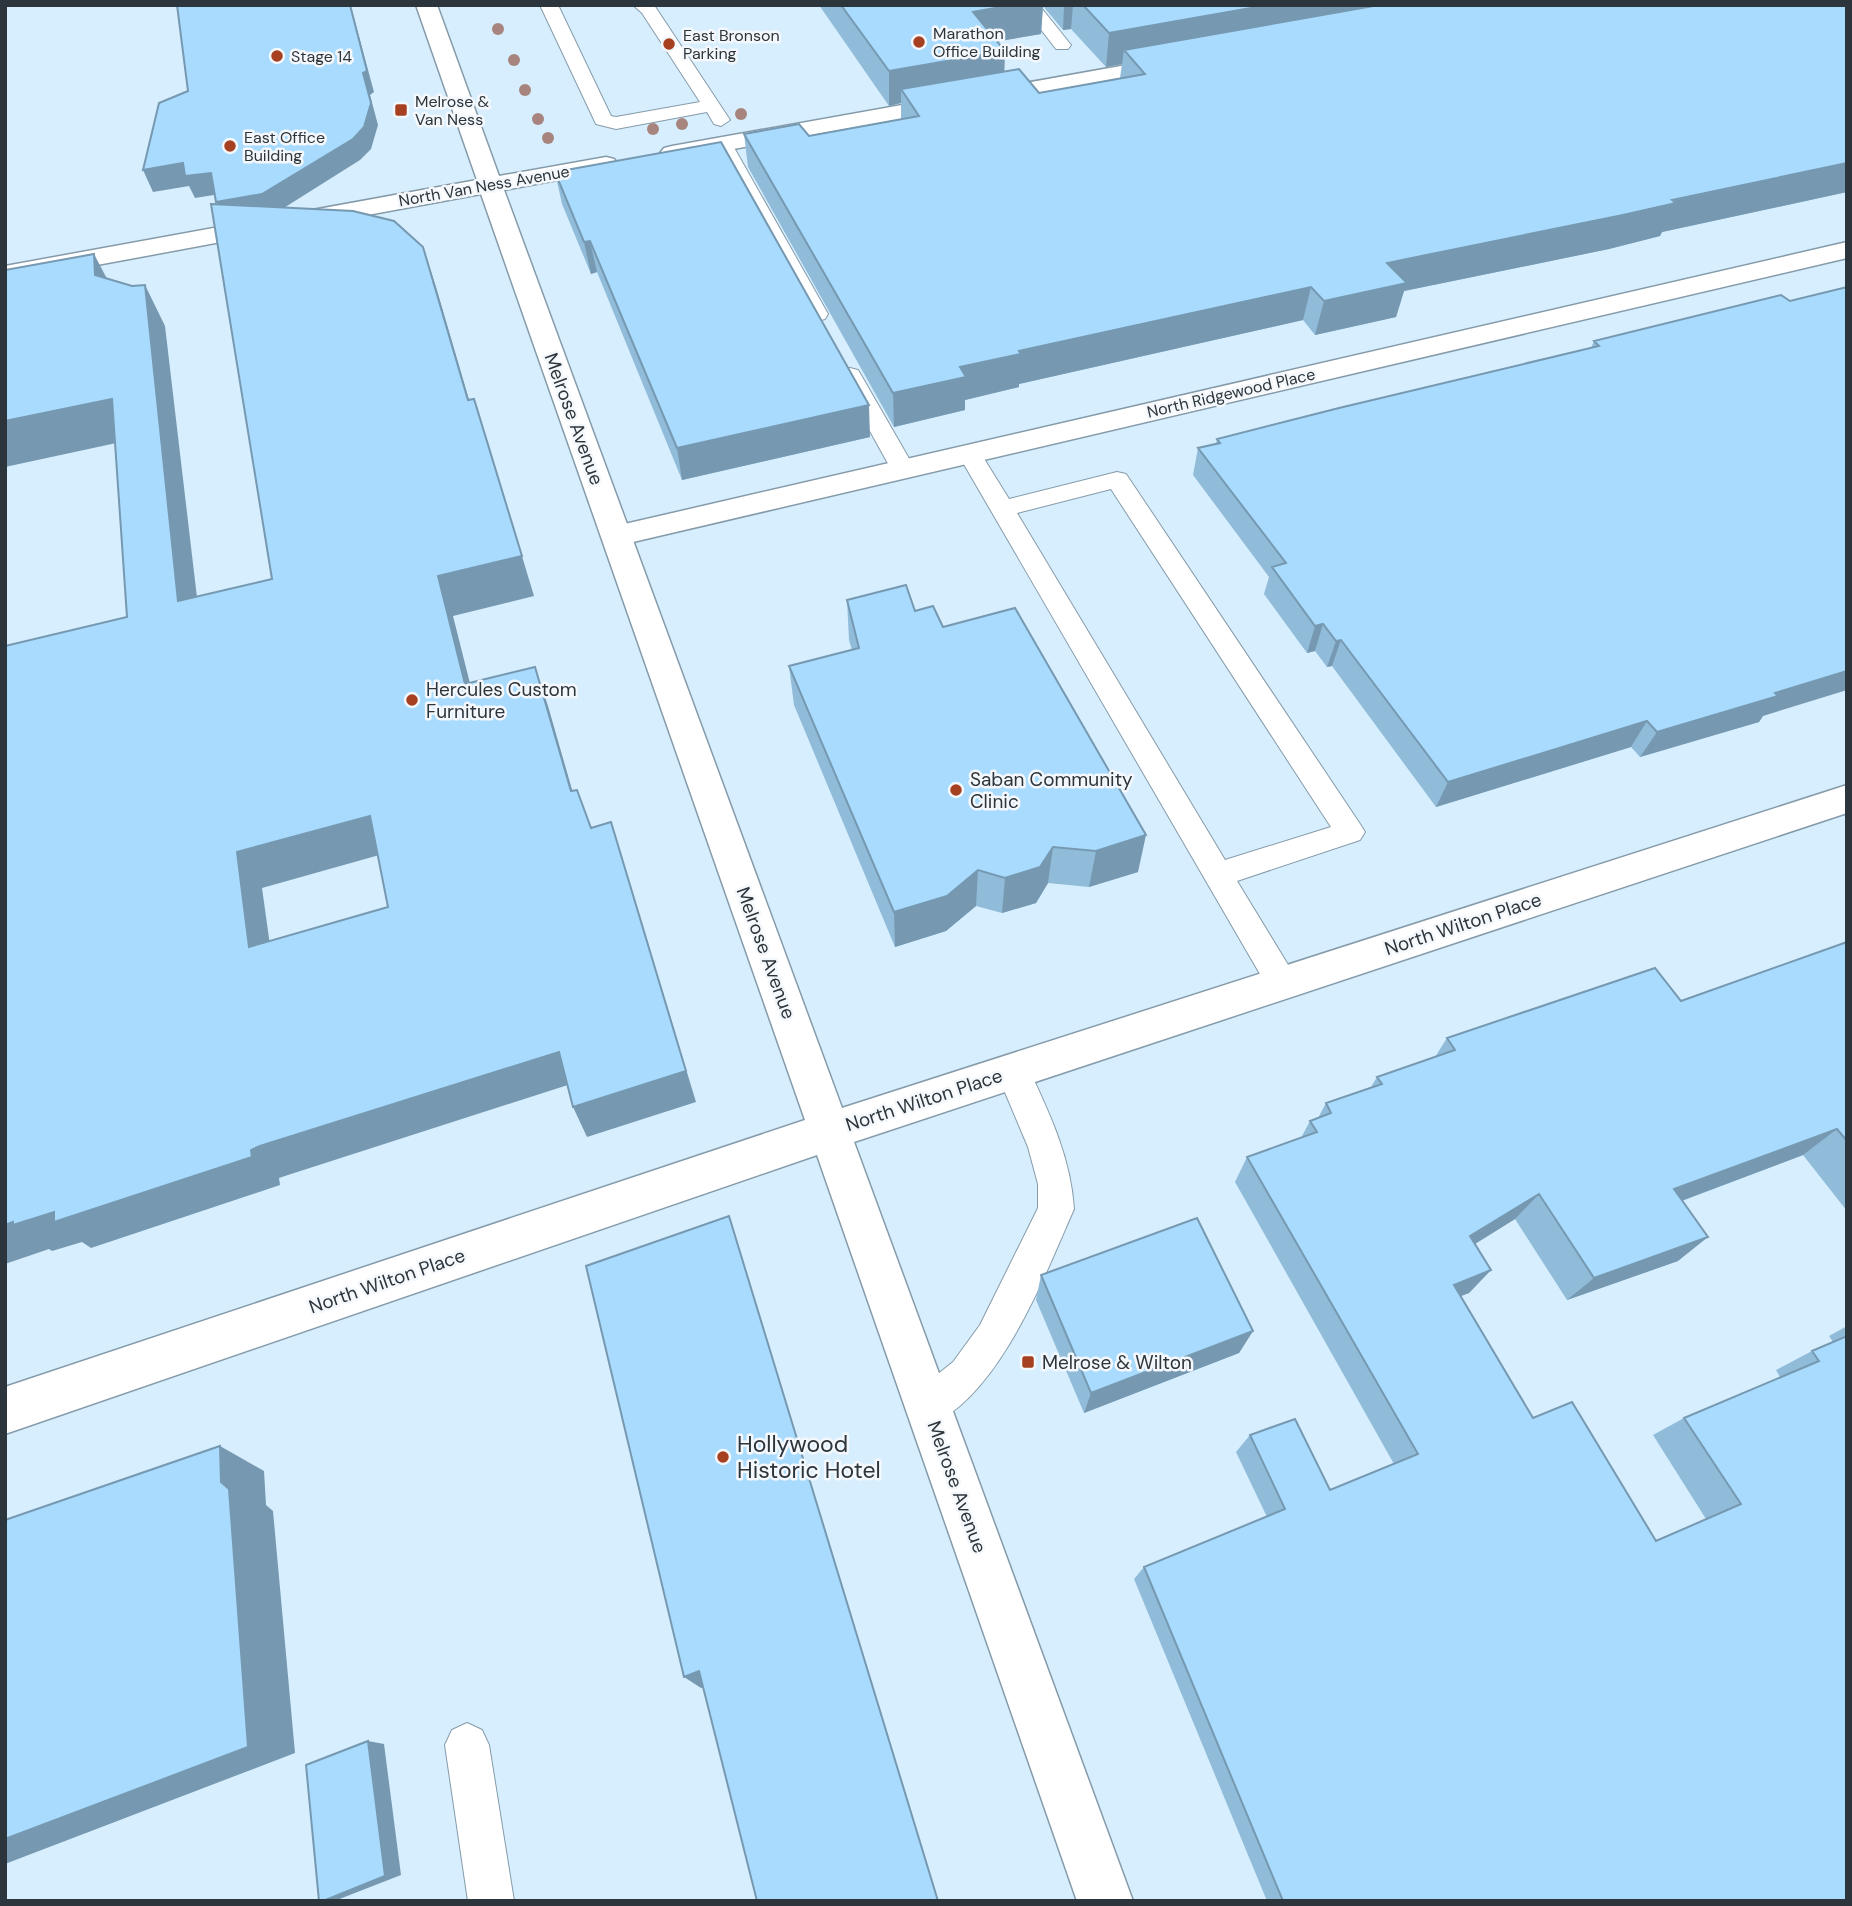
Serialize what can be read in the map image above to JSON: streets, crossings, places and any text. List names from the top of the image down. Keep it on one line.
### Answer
{"streets":{"main road":["North Van Ness Avenue","North Ridgewood Place","Melrose Avenue","North Wilton Place"]},"crossings":[["North Van Ness Avenue","Melrose Avenue"],["North Ridgewood Place","Melrose Avenue"],["Melrose Avenue","North Wilton Place"]],"places":{"other":["Marathon Office Building","East Bronson Parking","Stage 14","East Office Building","Hercules Custom Furniture","Saban Community Clinic","Hollywood Historic Hotel"],"transit":["Melrose & Van Ness","Melrose & Wilton"]}}
